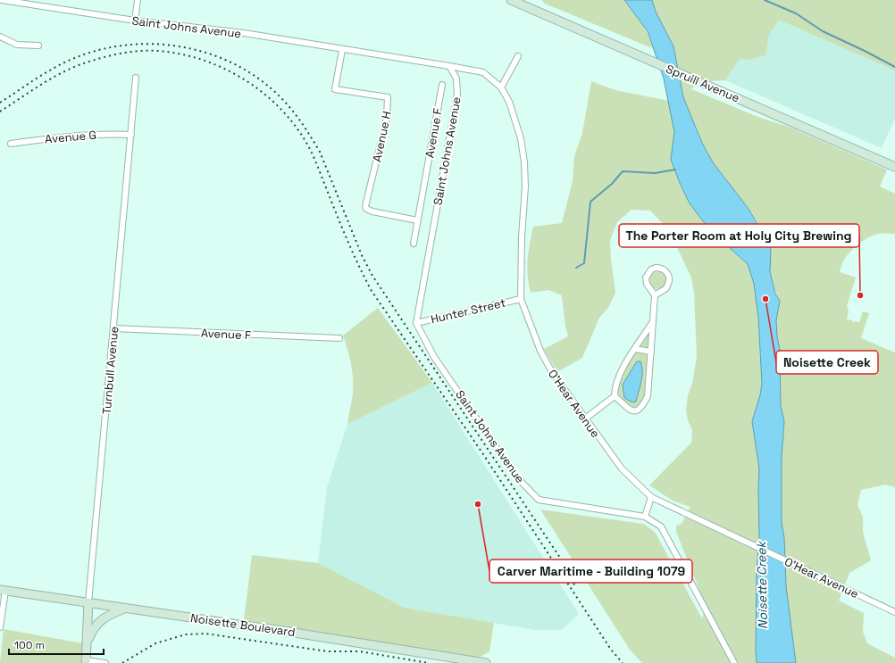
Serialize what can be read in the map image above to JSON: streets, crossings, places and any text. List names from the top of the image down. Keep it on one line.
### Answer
{"streets":{"street":["Saint Johns Avenue","Spruill Avenue","Avenue F","Avenue G","Avenue H","Hunter Street","Turnbull Avenue","O'Hear Avenue","Noisette Boulevard"]},"crossings":[["Saint Johns Avenue","Avenue H"],["Saint Johns Avenue","Hunter Street"],["Saint Johns Avenue","O'Hear Avenue"],["Avenue F","Avenue H"],["Avenue F","Turnbull Avenue"],["Avenue G","Turnbull Avenue"],["Hunter Street","O'Hear Avenue"],["Turnbull Avenue","Noisette Boulevard"]],"water":["Noisette Creek"],"places":["The Porter Room at Holy City Brewing","Noisette Creek","Carver Maritime - Building 1079"],"scale_bar":"100 m"}
